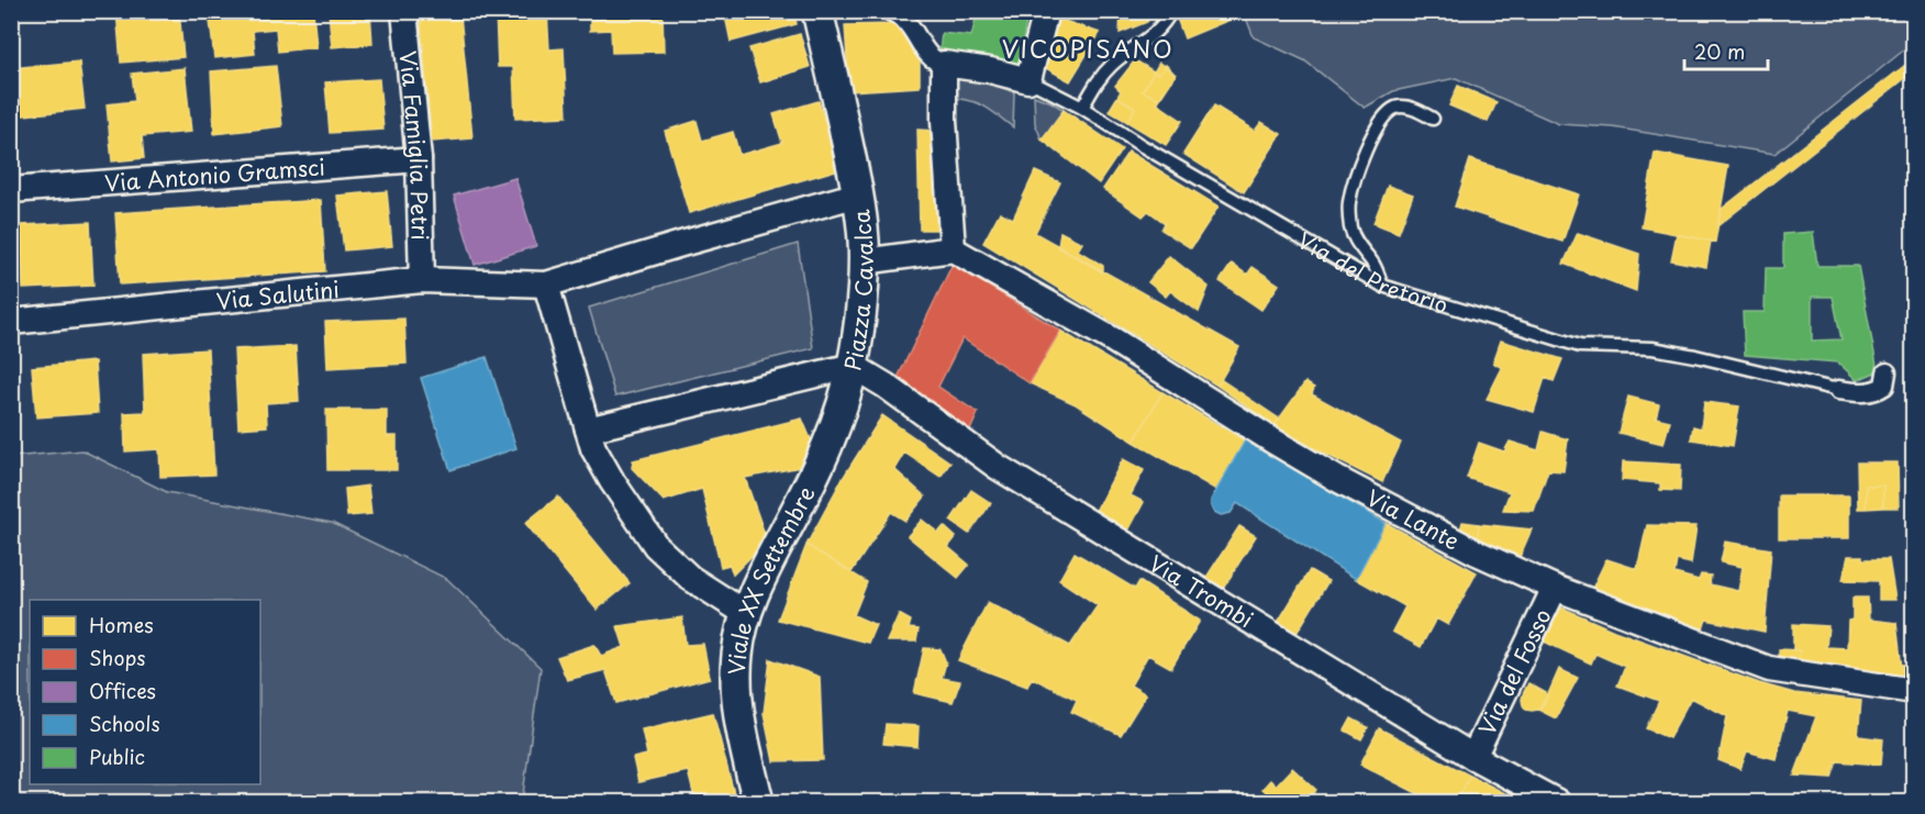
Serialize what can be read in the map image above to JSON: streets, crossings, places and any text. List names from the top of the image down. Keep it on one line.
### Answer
{"streets":{"street":["Via Famiglia Petri","Via Antonio Gramsci","Via del Pretorio","Piazza Cavalca","Via Salutini","Via Lante","Viale XX Settembre","Via Trombi","Via del Fosso"]},"crossings":[["Via Famiglia Petri","Via Antonio Gramsci"],["Via Famiglia Petri","Via Salutini"],["Piazza Cavalca","Via Salutini"],["Piazza Cavalca","Viale XX Settembre"],["Piazza Cavalca","Via Trombi"],["Via Lante","Via del Fosso"],["Viale XX Settembre","Via Trombi"],["Via Trombi","Via del Fosso"]],"districts":["VICOPISANO"],"legend":["Homes","Shops","Offices","Schools","Public"],"scale_bar":"20 m"}
